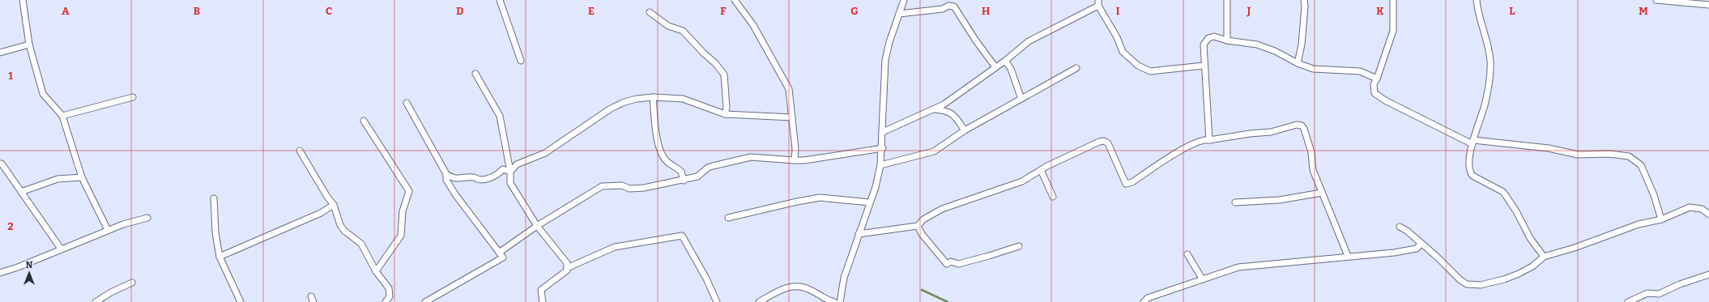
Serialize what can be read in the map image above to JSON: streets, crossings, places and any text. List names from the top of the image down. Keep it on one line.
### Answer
{"north":"top","grid":{"columns":["A","B","C","D","E","F","G","H","I","J","K","L","M"],"rows":["1","2"]}}
